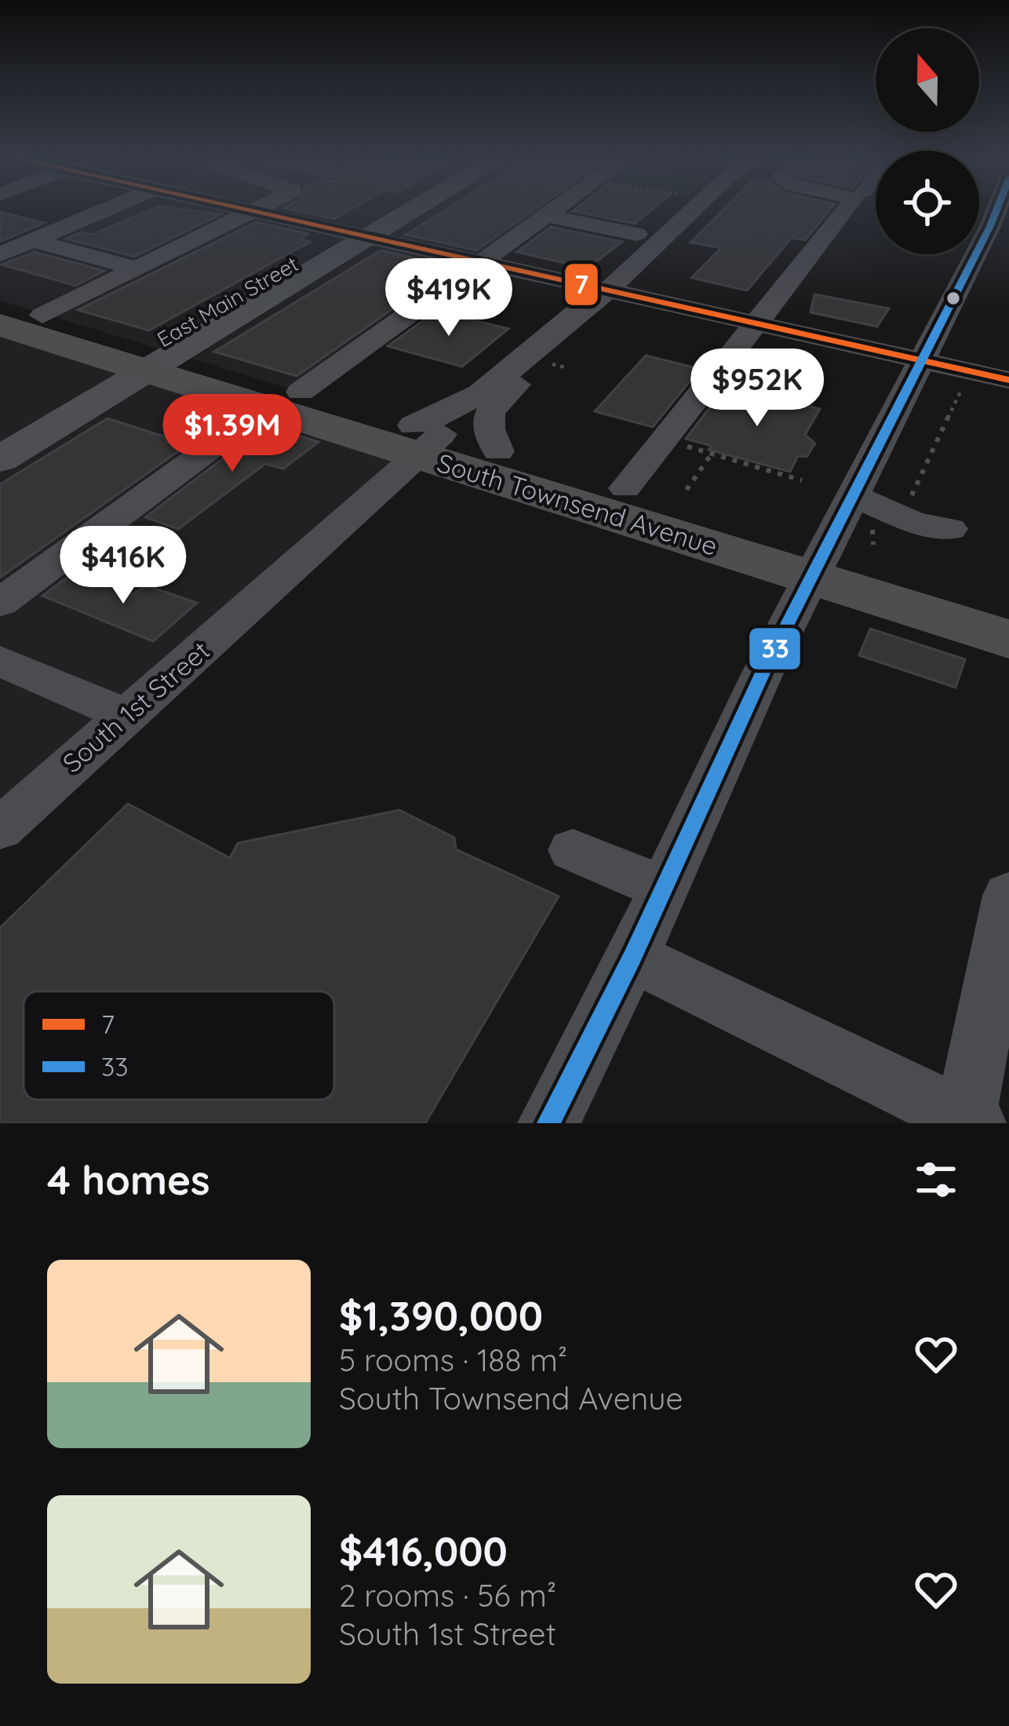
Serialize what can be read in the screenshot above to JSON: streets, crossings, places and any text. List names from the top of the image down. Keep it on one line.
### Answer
{"streets":{"highway":["South Townsend Avenue"],"main road":["East Main Street"],"street":["South 1st Street"]},"crossings":[["East Main Street","South Townsend Avenue"],["South Townsend Avenue","South 1st Street"]],"lines":["transit line 7","transit line 33"],"legend":["7","33"],"north":"top","page":{"price":["$419K","$952K","$1.39M","$416K"],"heading":"4 homes","list":[{"name":"$1,390,000","note":"5 rooms · 188 m² · South Townsend Avenue"},{"name":"$416,000","note":"2 rooms · 56 m² · South 1st Street"}]}}
